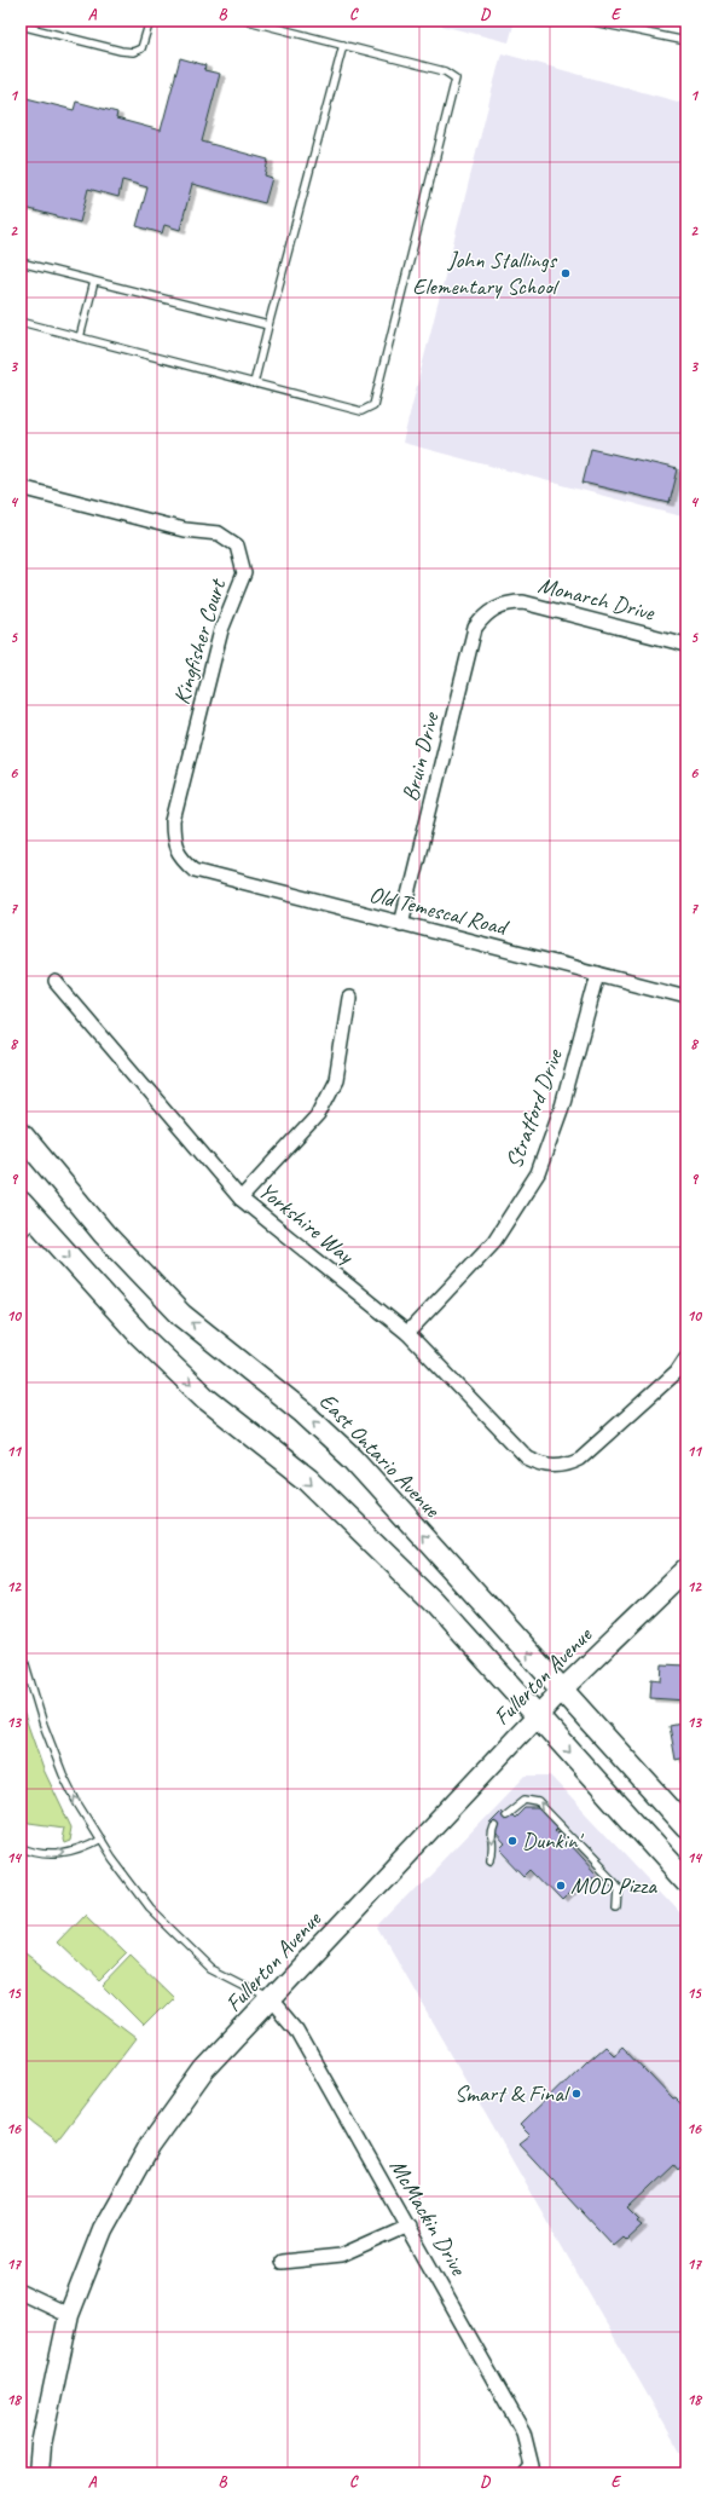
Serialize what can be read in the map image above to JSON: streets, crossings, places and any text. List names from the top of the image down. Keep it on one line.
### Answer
{"streets":{"main road":["East Ontario Avenue","Fullerton Avenue"],"street":["Monarch Drive","Kingfisher Court","Bruin Drive","Old Temescal Road","Stratford Drive","Yorkshire Way","McMackin Drive"]},"crossings":[["Monarch Drive","Bruin Drive"],["Kingfisher Court","Old Temescal Road"],["Bruin Drive","Old Temescal Road"],["Old Temescal Road","Stratford Drive"],["Stratford Drive","Yorkshire Way"],["East Ontario Avenue","Fullerton Avenue"],["Fullerton Avenue","McMackin Drive"]],"places":["John Stallings Elementary School","Dunkin'","MOD Pizza","Smart & Final"],"grid":{"columns":["A","B","C","D","E"],"rows":["1","2","3","4","5","6","7","8","9","10","11","12","13","14","15","16","17","18"]}}
